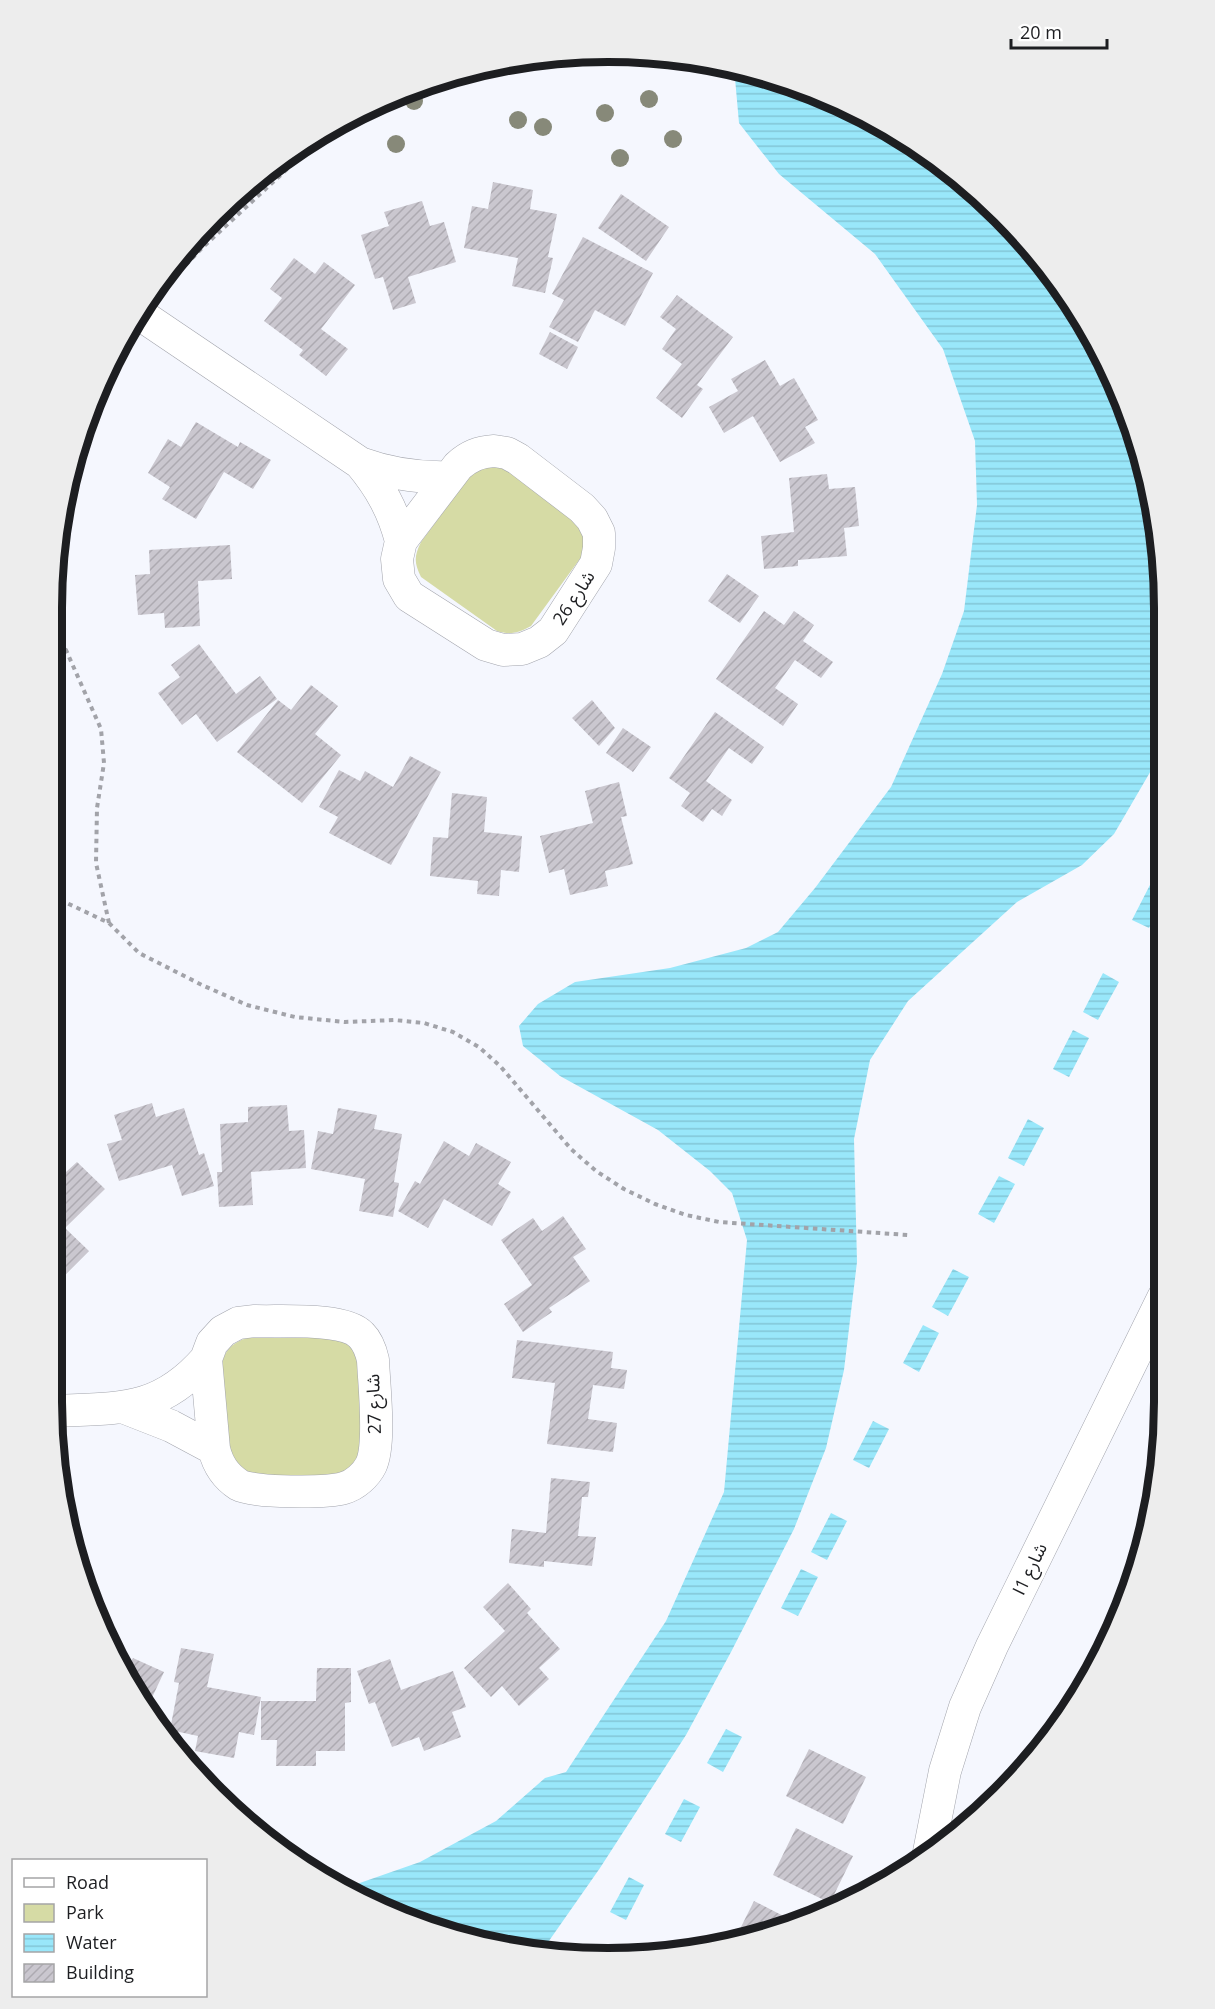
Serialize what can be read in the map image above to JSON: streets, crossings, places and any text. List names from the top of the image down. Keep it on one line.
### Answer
{"streets":{"street":["شارع 26","شارع 27","I1 شارع"]},"legend":["Road","Park","Water","Building"],"scale_bar":"20 m"}
